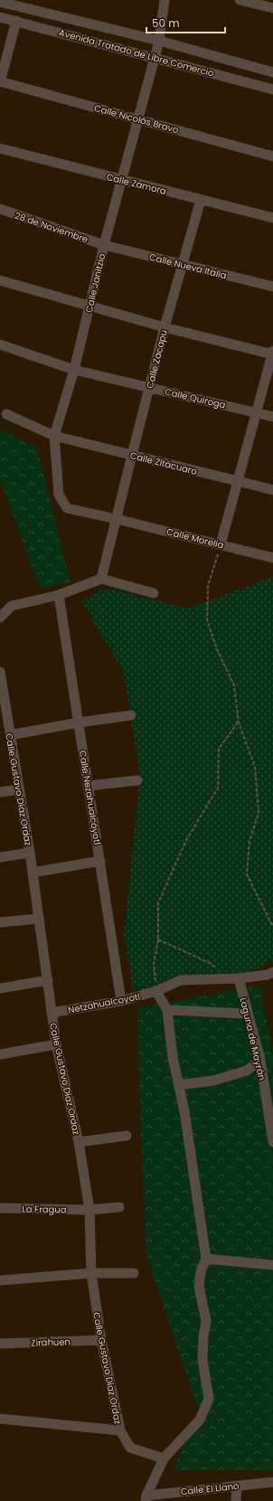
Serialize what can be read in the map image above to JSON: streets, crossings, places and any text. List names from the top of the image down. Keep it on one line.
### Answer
{"streets":{"street":["Avenida Tratado de Libre Comercio","Calle Nicolás Bravo","Calle Zamora","28 de Noviembre","Calle Nueva Italia","Calle Janitzio","Calle Zacapu","Calle Quiroga","Calle Zitácuaro","Calle Morelia","Calle Gustavo Díaz Ordaz","Calle Nezahualcóyotl","Netzahualcoyotl","Laguna de Mayrán","La Fragua","Zirahuen","Calle El Llano"]},"crossings":[["Avenida Tratado de Libre Comercio","Calle Janitzio"],["Calle Nicolás Bravo","Calle Janitzio"],["Calle Zamora","Calle Janitzio"],["Calle Zamora","Calle Zacapu"],["28 de Noviembre","Calle Nueva Italia"],["28 de Noviembre","Calle Janitzio"],["Calle Nueva Italia","Calle Janitzio"],["Calle Nueva Italia","Calle Zacapu"],["Calle Janitzio","Calle Quiroga"],["Calle Janitzio","Calle Zitácuaro"],["Calle Janitzio","Calle Morelia"],["Calle Zacapu","Calle Quiroga"],["Calle Zacapu","Calle Zitácuaro"],["Calle Zacapu","Calle Morelia"],["Calle Gustavo Díaz Ordaz","Netzahualcoyotl"],["Calle Gustavo Díaz Ordaz","La Fragua"],["Calle Gustavo Díaz Ordaz","Zirahuen"],["Calle Nezahualcóyotl","Netzahualcoyotl"],["Netzahualcoyotl","Laguna de Mayrán"]],"scale_bar":"50 m"}
